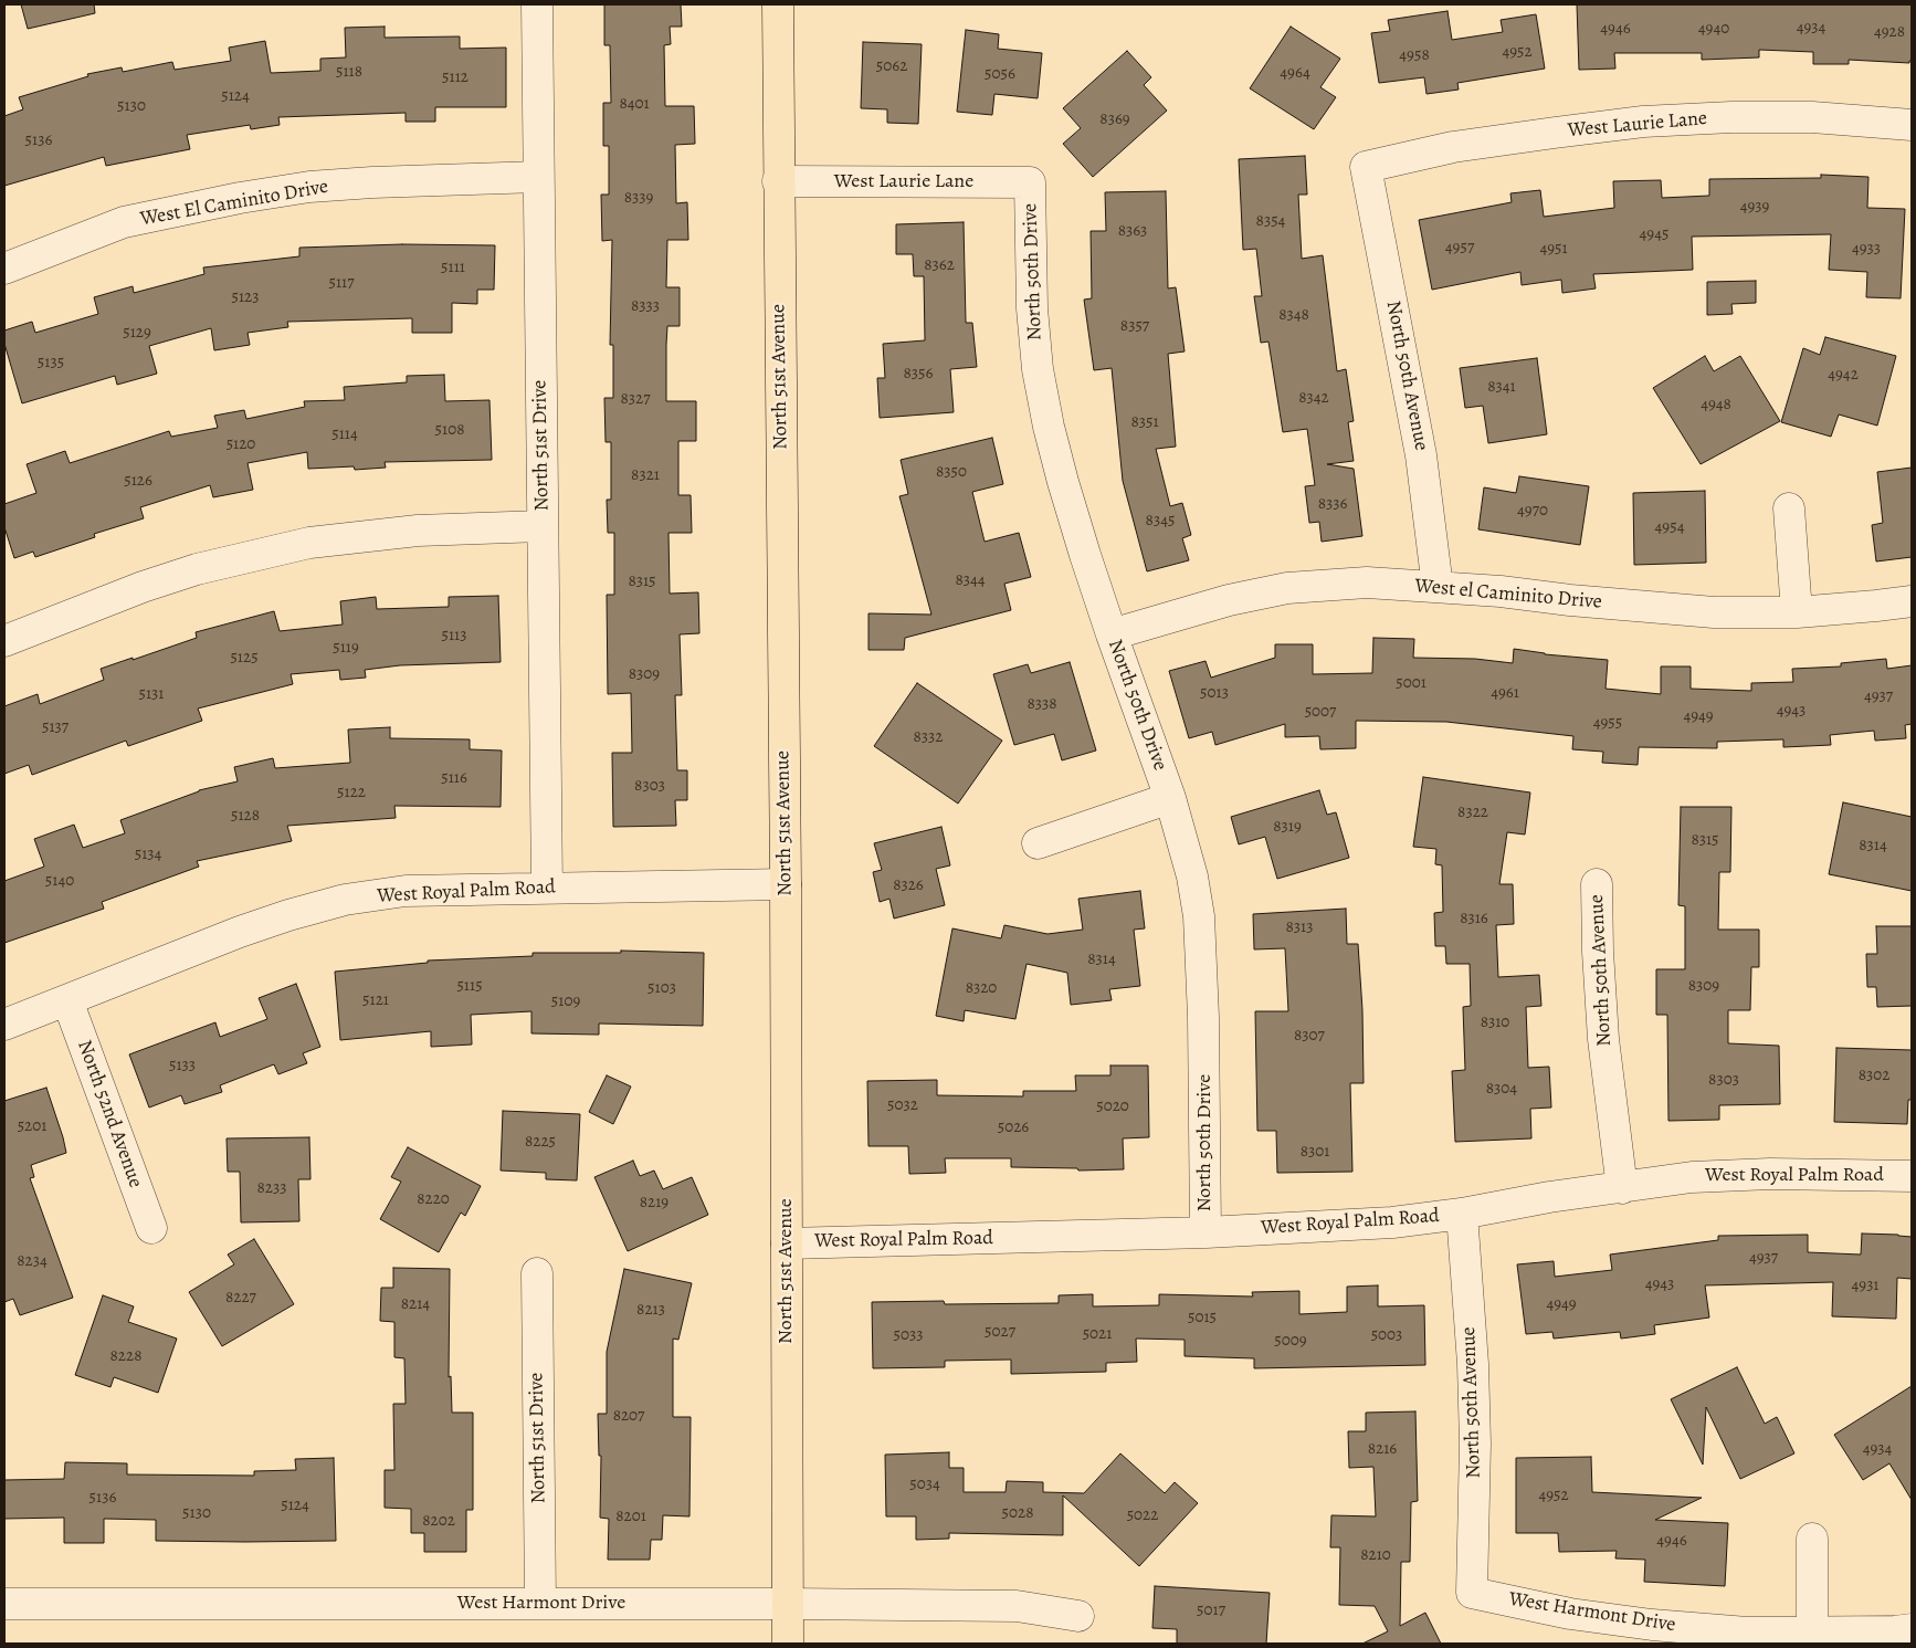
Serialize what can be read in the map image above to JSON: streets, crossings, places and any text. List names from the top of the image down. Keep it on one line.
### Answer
{"streets":{"main road":["North 51st Avenue"],"street":["West Laurie Lane","West El Caminito Drive","North 50th Drive","North 50th Avenue","North 51st Drive","West el Caminito Drive","West Royal Palm Road","North 52nd Avenue","West Harmont Drive"]},"crossings":[["West Laurie Lane","North 50th Drive"],["West Laurie Lane","North 50th Avenue"],["West Laurie Lane","North 51st Avenue"],["West El Caminito Drive","North 51st Drive"],["North 50th Drive","West el Caminito Drive"],["North 50th Drive","West Royal Palm Road"],["North 50th Avenue","West el Caminito Drive"],["North 50th Avenue","West Royal Palm Road"],["North 50th Avenue","West Harmont Drive"],["North 51st Avenue","West Royal Palm Road"],["North 51st Avenue","West Harmont Drive"],["North 51st Drive","West Royal Palm Road"],["North 51st Drive","West Harmont Drive"],["West Royal Palm Road","North 52nd Avenue"]],"house_numbers":["4934","4946","4940","4928","4952","4958","5062","5118","4964","5056","5112","5124","8401","5130","8369","5136","8339","4939","8354","8363","4945","4957","4951","4933","8362","5111","5117","5123","8333","8348","8357","5129","5135","8356","4942","8341","8342","8327","4948","8351","5108","5114","5120","8350","8321","5126","8336","4970","8345","4954","8344","8315","5113","5119","5125","8309","5001","5013","4961","5131","4937","8338","4943","5007","4949","4955","5137","8332","5116","8303","5122","8322","5128","8319","8315","8314","5134","5140","8326","8316","8313","8314","5115","8309","5103","8320","5121","5109","8310","8307","5133","8302","8303","8304","5032","5020","5201","5026","8225","8301","8233","8220","8219","4937","8234","4943","4931","8227","8214","4949","8213","5015","5027","5021","5033","5003","5009","8228","8207","8216","4934","5034","4952","5136","5124","5130","5028","5022","8201","8202","4946","8210","5017"]}
